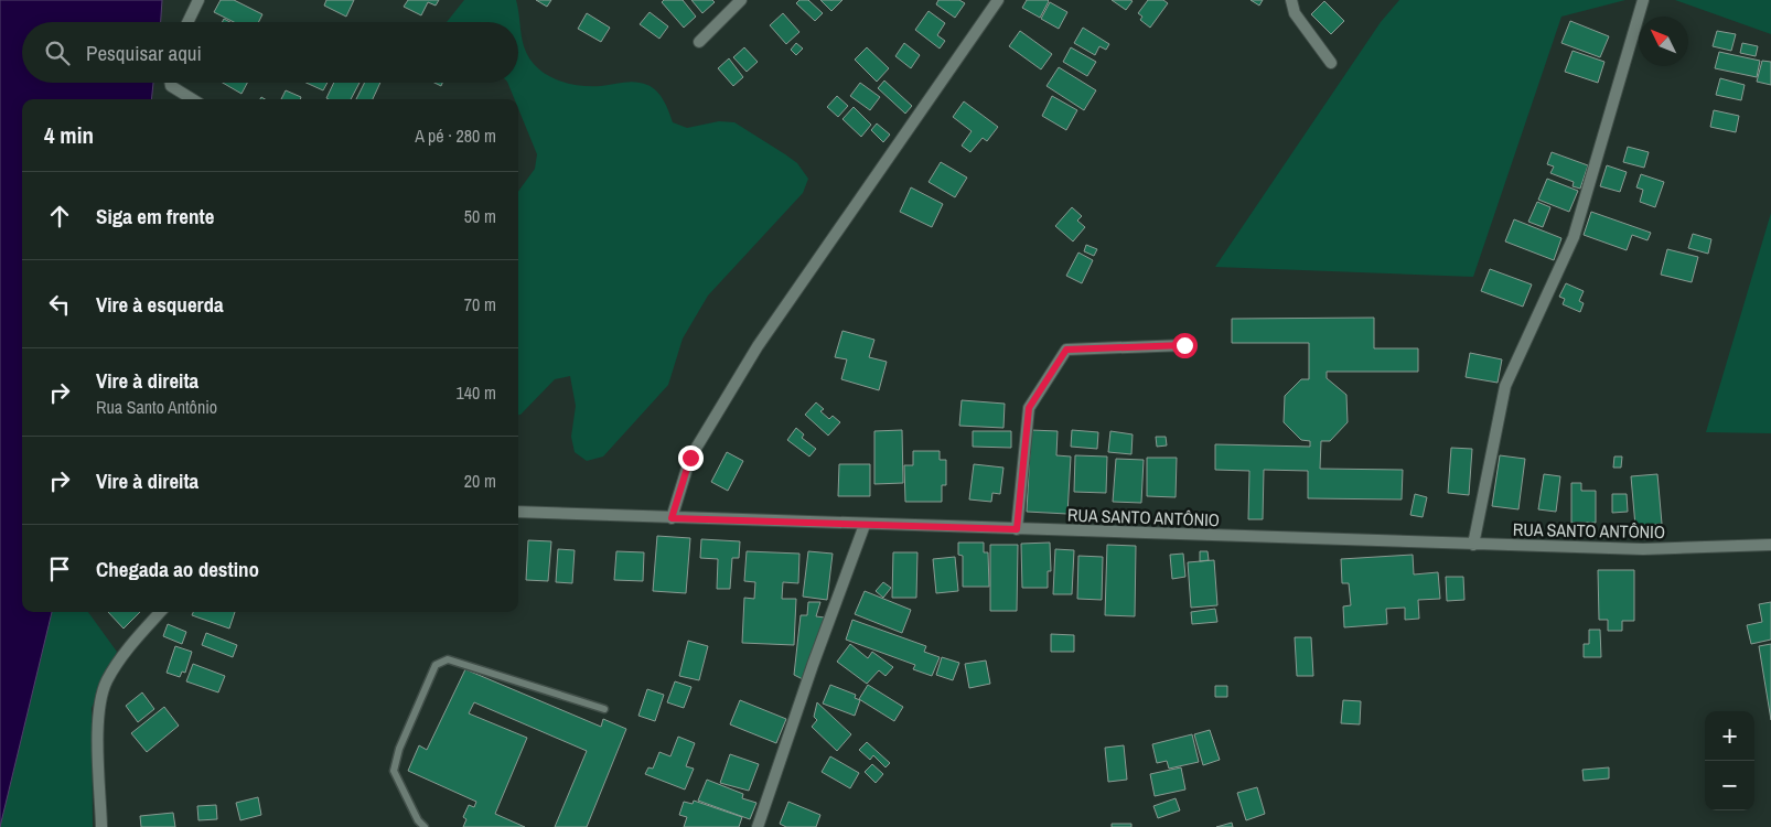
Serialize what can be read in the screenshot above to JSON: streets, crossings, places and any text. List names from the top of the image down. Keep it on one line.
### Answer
{"streets":{"street":["RUA SANTO ANTÔNIO"]},"north":"top left","page":{"search":"Pesquisar aqui","heading":["4 min","A pé · 280 m"],"list":[["Siga em frente","50 m"],["Vire à esquerda","70 m"],["Vire à direita","Rua Santo Antônio","140 m"],["Vire à direita","20 m"],"Chegada ao destino"],"map_buttons":["+","−"]}}
